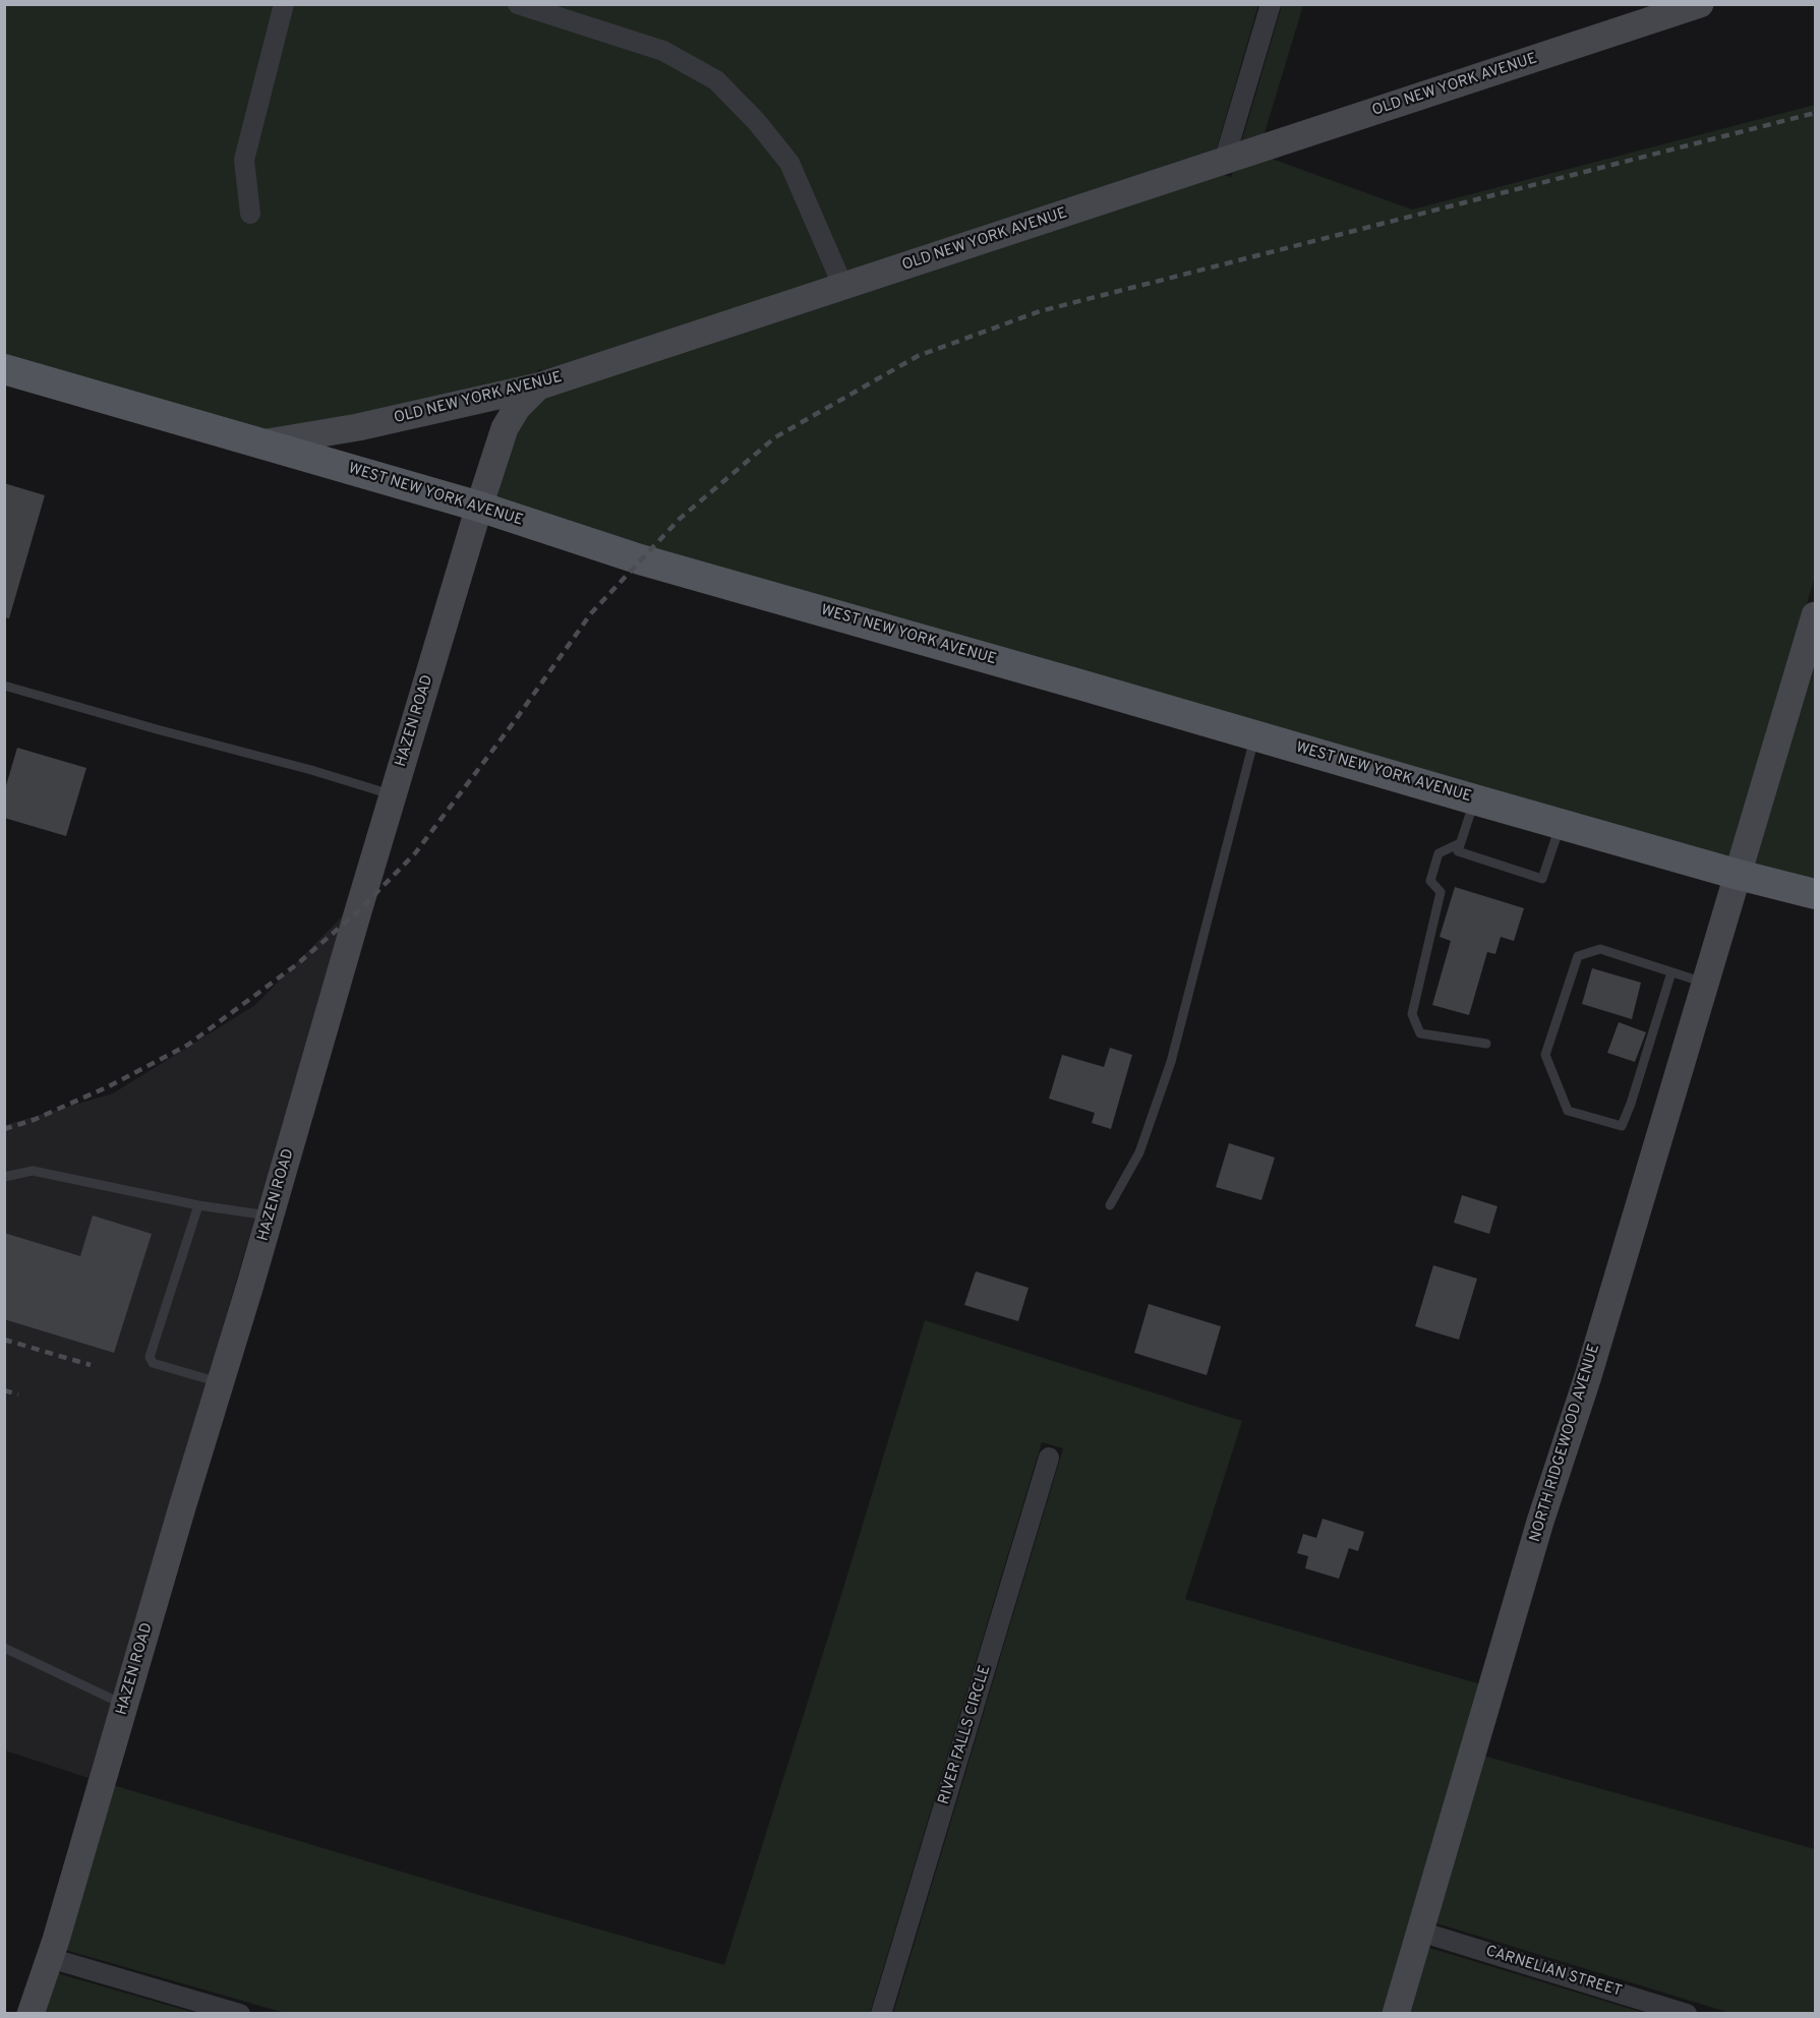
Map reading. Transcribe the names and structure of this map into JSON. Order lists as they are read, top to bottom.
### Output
{
  "streets": {
    "main road": ["WEST NEW YORK AVENUE"],
    "street": [
      "OLD NEW YORK AVENUE",
      "HAZEN ROAD",
      "NORTH RIDGEWOOD AVENUE",
      "RIVER FALLS CIRCLE",
      "CARNELIAN STREET"
    ]
  },
  "crossings": [
    ["OLD NEW YORK AVENUE", "WEST NEW YORK AVENUE"],
    ["OLD NEW YORK AVENUE", "HAZEN ROAD"],
    ["WEST NEW YORK AVENUE", "HAZEN ROAD"],
    ["WEST NEW YORK AVENUE", "NORTH RIDGEWOOD AVENUE"],
    ["NORTH RIDGEWOOD AVENUE", "CARNELIAN STREET"]
  ]
}
